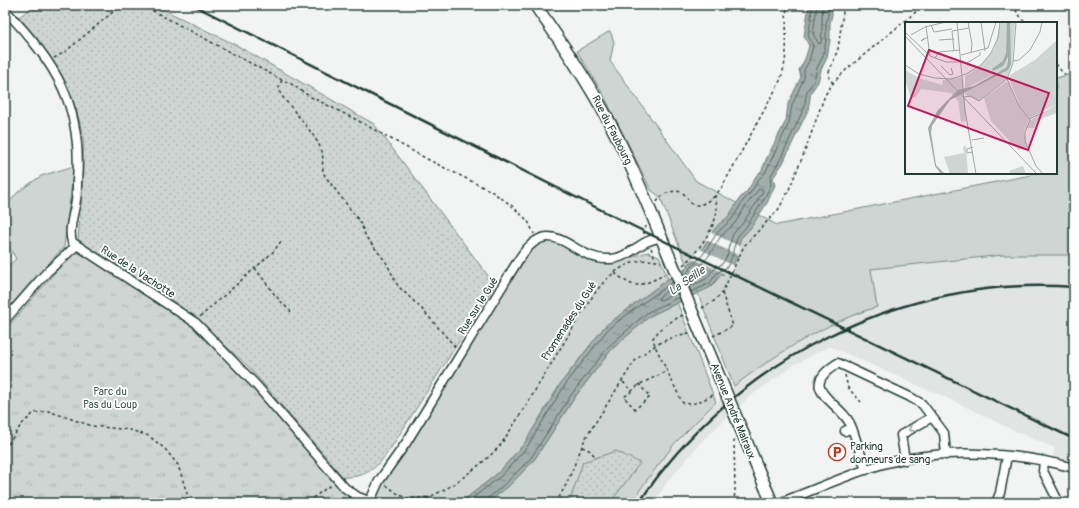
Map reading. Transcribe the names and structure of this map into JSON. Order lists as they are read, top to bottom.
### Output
{
  "streets": {
    "main road": ["Rue du Faubourg", "Avenue André Malraux"],
    "street": ["Rue de la Vachotte", "Rue sur le Gué"],
    "path": ["Promenades du Gué"]
  },
  "crossings": [
    ["Rue du Faubourg", "Promenades du Gué"],
    ["Rue du Faubourg", "Avenue André Malraux"],
    ["Rue de la Vachotte", "Rue sur le Gué"]
  ],
  "water": ["La Seille"],
  "parks": ["Parc du Pas du Loup"],
  "places": {
    "parking": ["Parking donneurs de sang"]
  }
}
